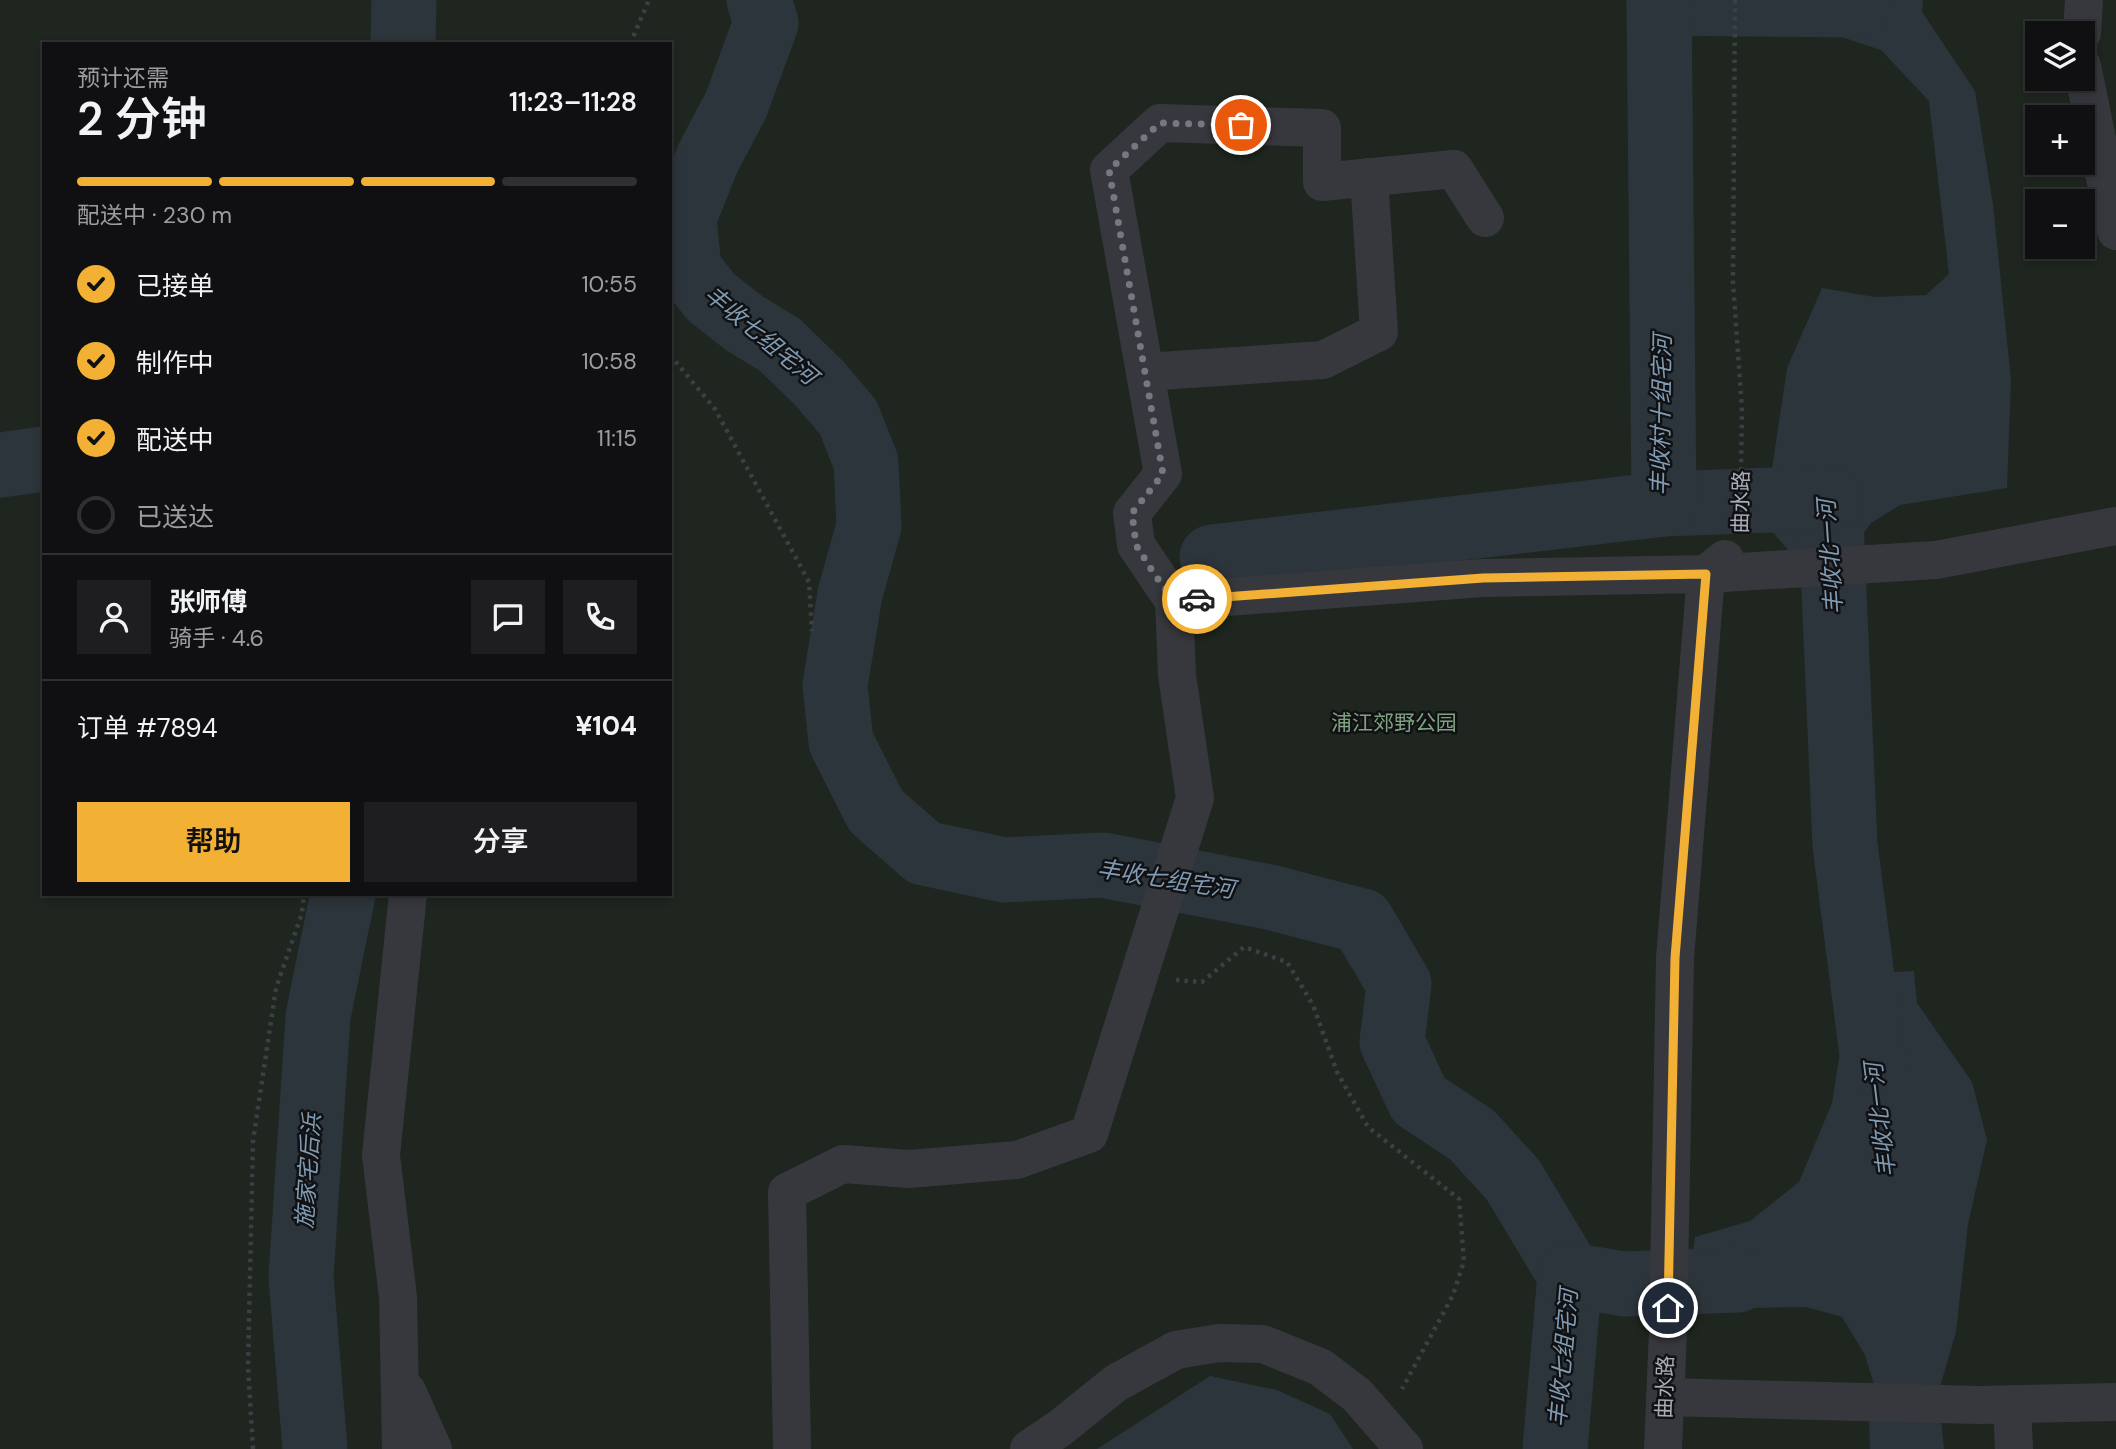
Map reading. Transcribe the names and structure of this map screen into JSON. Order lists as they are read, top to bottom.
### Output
{
  "streets": {
    "street": ["曲水路"]
  },
  "water": [
    "丰收七组宅河",
    "丰收村十组宅河",
    "丰收北一河",
    "施家宅后浜"
  ],
  "parks": ["浦江郊野公园"],
  "page": {
    "map_buttons": ["+", "−"],
    "heading": ["2 分钟", "预计还需", "11:23–11:28"],
    "panel": [
      "张师傅",
      "骑手 · 4.6",
      "订单 #7894",
      "¥104"
    ],
    "bar": "配送中 · 230 m",
    "list": [
      ["已接单", "10:55"],
      ["制作中", "10:58"],
      ["配送中", "11:15"],
      "已送达"
    ],
    "buttons": ["帮助", "分享"]
  }
}
